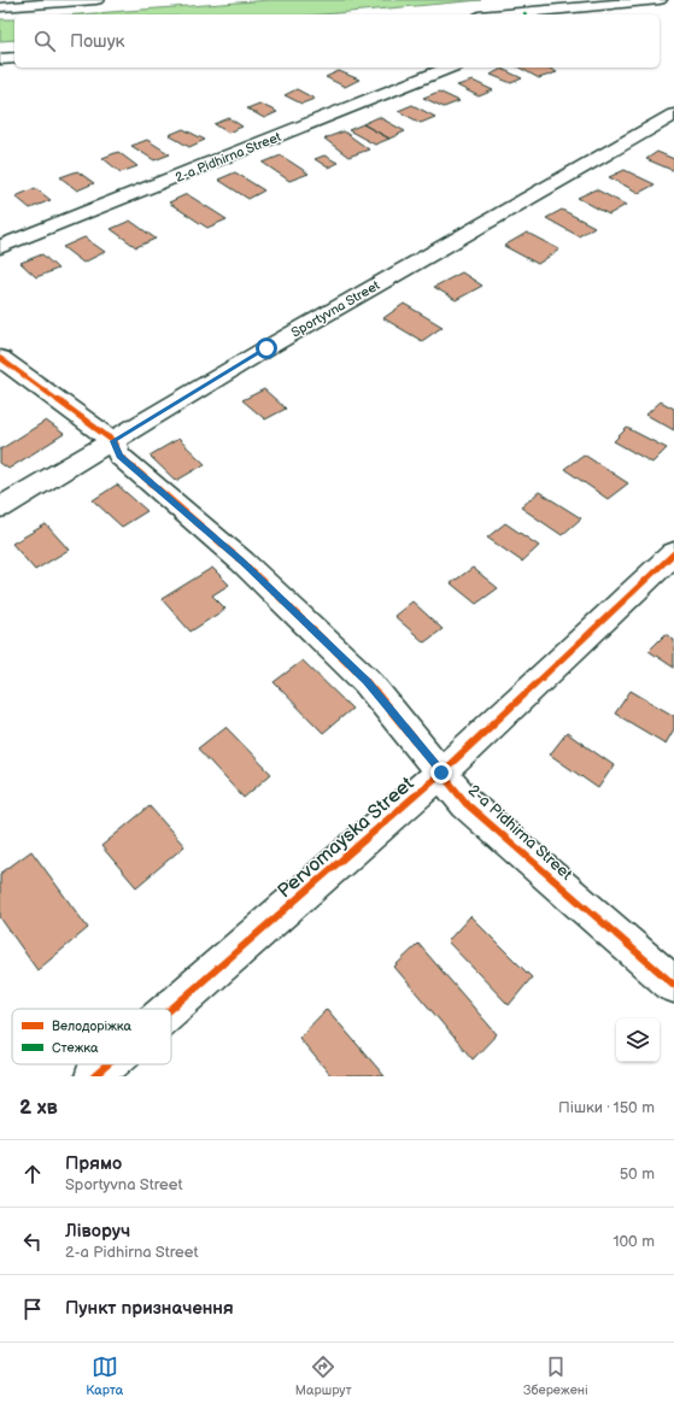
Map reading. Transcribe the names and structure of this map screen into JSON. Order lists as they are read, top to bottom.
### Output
{
  "streets": {
    "street": ["2-a Pidhirna Street", "Sportyvna Street", "Pervomayska Street"]
  },
  "crossings": [
    ["2-a Pidhirna Street", "Sportyvna Street"],
    ["2-a Pidhirna Street", "Pervomayska Street"]
  ],
  "legend": ["Велодоріжка", "Стежка"],
  "page": {
    "search": "Пошук",
    "heading": ["2 хв", "Пішки · 150 m"],
    "list": [
      ["Прямо", "Sportyvna Street", "50 m"],
      ["Ліворуч", "2-a Pidhirna Street", "100 m"],
      "Пункт призначення"
    ],
    "nav": ["Карта", "Маршрут", "Збережені"]
  }
}
